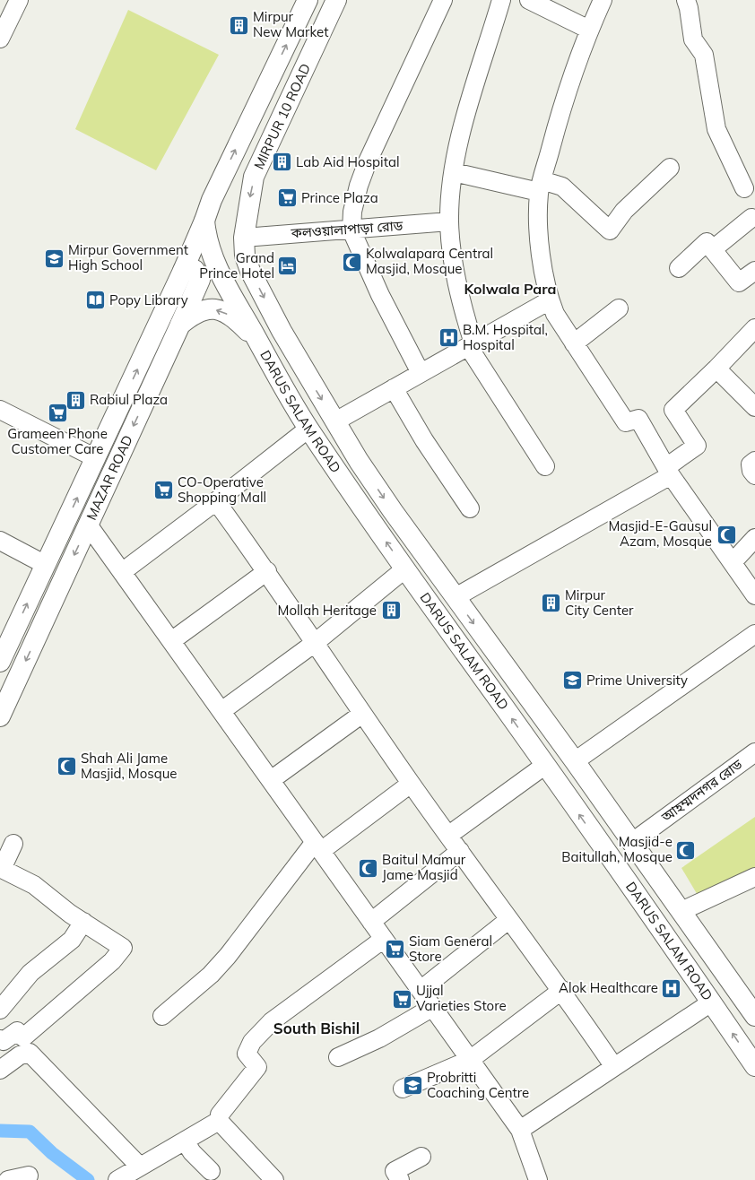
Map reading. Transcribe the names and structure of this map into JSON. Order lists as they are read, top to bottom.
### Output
{
  "streets": {
    "main road": ["MIRPUR 10 ROAD", "DARUS SALAM ROAD", "MAZAR ROAD"],
    "street": ["কলওয়ালাপাড়া রোড", "আহম্মদনগর রোড"]
  },
  "crossings": [
    ["MIRPUR 10 ROAD", "কলওয়ালাপাড়া রোড"],
    ["MIRPUR 10 ROAD", "DARUS SALAM ROAD"],
    ["MIRPUR 10 ROAD", "MAZAR ROAD"],
    ["কলওয়ালাপাড়া রোড", "DARUS SALAM ROAD"],
    ["DARUS SALAM ROAD", "MAZAR ROAD"],
    ["DARUS SALAM ROAD", "আহম্মদনগর রোড"]
  ],
  "districts": ["Kolwala Para", "South Bishil"],
  "places": {
    "building": [
      "Mirpur New Market",
      "Lab Aid Hospital",
      "Rabiul Plaza",
      "Mirpur City Center",
      "Mollah Heritage"
    ],
    "supermarket": [
      "Prince Plaza",
      "Grameen Phone Customer Care",
      "CO-Operative Shopping Mall",
      "Siam General Store",
      "Ujjal Varieties Store"
    ],
    "school or university": ["Mirpur Government High School", "Prime University", "Probritti Coaching Centre"],
    "mosque": [
      "Kolwalapara Central Masjid, Mosque",
      "Masjid-E-Gausul Azam, Mosque",
      "Shah Ali Jame Masjid, Mosque",
      "Masjid-e Baitullah, Mosque",
      "Baitul Mamur Jame Masjid"
    ],
    "hotel": ["Grand Prince Hotel"],
    "library": ["Popy Library"],
    "hospital": ["B.M. Hospital, Hospital", "Alok Healthcare"]
  }
}
